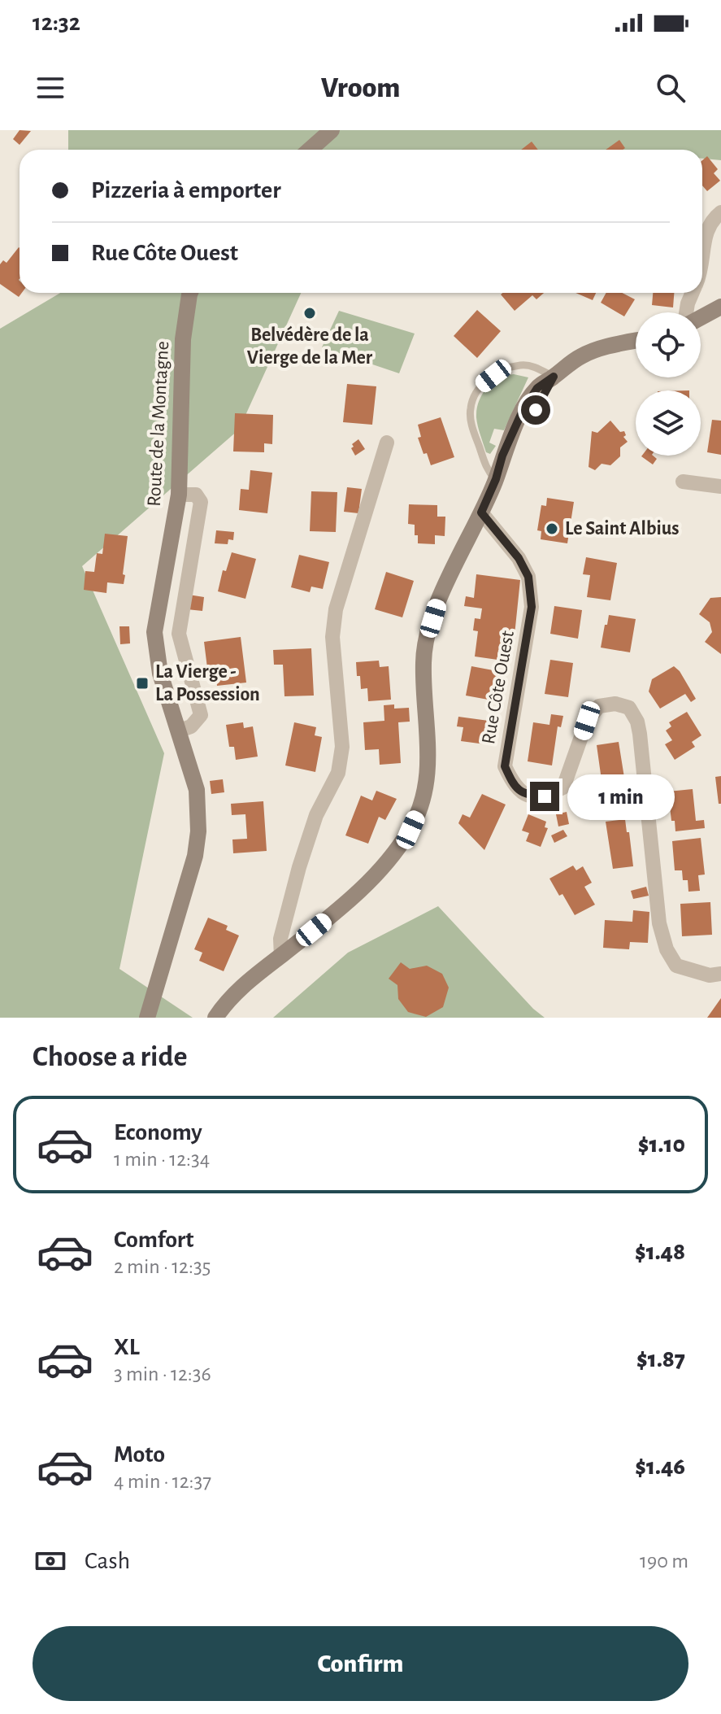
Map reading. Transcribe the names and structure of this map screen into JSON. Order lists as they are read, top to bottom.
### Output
{
  "streets": {
    "main road": ["Route de la Montagne"],
    "street": ["Rue Côte Ouest"]
  },
  "places": {
    "other": ["Belvédère de la Vierge de la Mer", "Le Saint Albius"],
    "transit": ["La Vierge - La Possession"]
  },
  "page": {
    "status": "12:32",
    "header": "Vroom",
    "banner": ["Pizzeria à emporter", "Rue Côte Ouest"],
    "bubble": "1 min",
    "heading": "Choose a ride",
    "list": [
      {
        "name": "Economy",
        "note": "1 min · 12:34",
        "value": "$1.10"
      },
      {
        "name": "Comfort",
        "note": "2 min · 12:35",
        "value": "$1.48"
      },
      {
        "name": "XL",
        "note": "3 min · 12:36",
        "value": "$1.87"
      },
      {
        "name": "Moto",
        "note": "4 min · 12:37",
        "value": "$1.46"
      }
    ],
    "pay": ["Cash", "190 m"],
    "buttons": "Confirm"
  }
}
